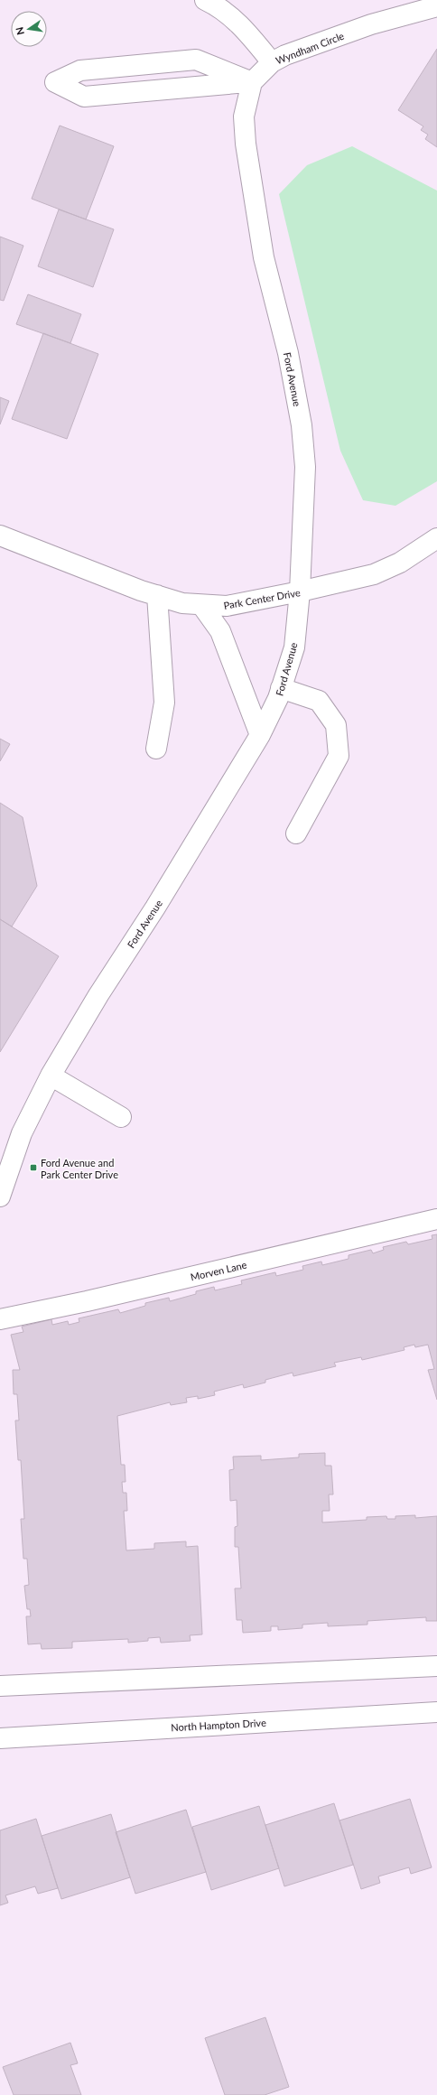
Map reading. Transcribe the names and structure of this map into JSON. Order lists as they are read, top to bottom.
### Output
{
  "streets": {
    "street": [
      "Wyndham Circle",
      "Ford Avenue",
      "Park Center Drive",
      "Morven Lane",
      "North Hampton Drive"
    ]
  },
  "crossings": [
    ["Ford Avenue", "Park Center Drive"]
  ],
  "places": {
    "transit": ["Ford Avenue and Park Center Drive"]
  },
  "north": "left"
}
